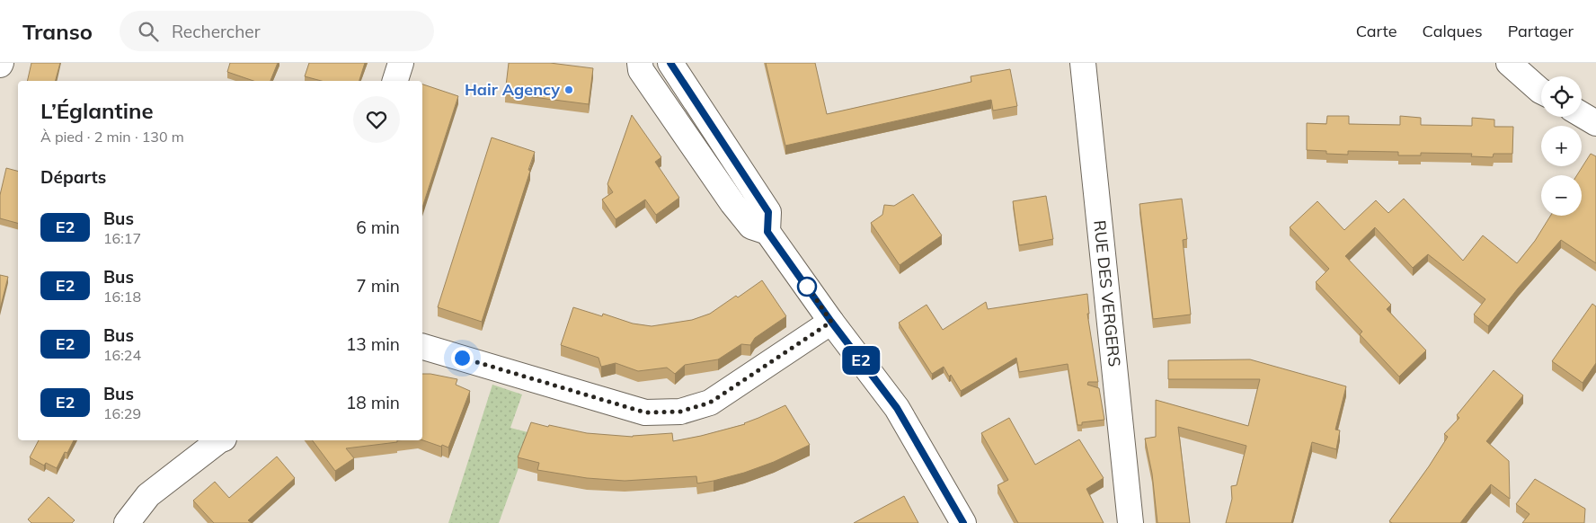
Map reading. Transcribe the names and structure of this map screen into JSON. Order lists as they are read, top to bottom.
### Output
{
  "streets": {
    "street": ["RUE DES VERGERS"]
  },
  "places": ["Hair Agency"],
  "lines": ["bus line E2"],
  "page": {
    "header": "Transo",
    "search": "Rechercher",
    "nav": ["Carte", "Calques", "Partager"],
    "on_map": "E2",
    "map_buttons": ["+", "−"],
    "heading": [
      ["L’Églantine", "À pied · 2 min · 130 m"],
      "Départs"
    ],
    "list": [
      {
        "mark": "E2",
        "name": "Bus",
        "note": "16:17",
        "value": "6 min"
      },
      {
        "mark": "E2",
        "name": "Bus",
        "note": "16:18",
        "value": "7 min"
      },
      {
        "mark": "E2",
        "name": "Bus",
        "note": "16:24",
        "value": "13 min"
      },
      {
        "mark": "E2",
        "name": "Bus",
        "note": "16:29",
        "value": "18 min"
      }
    ]
  }
}
